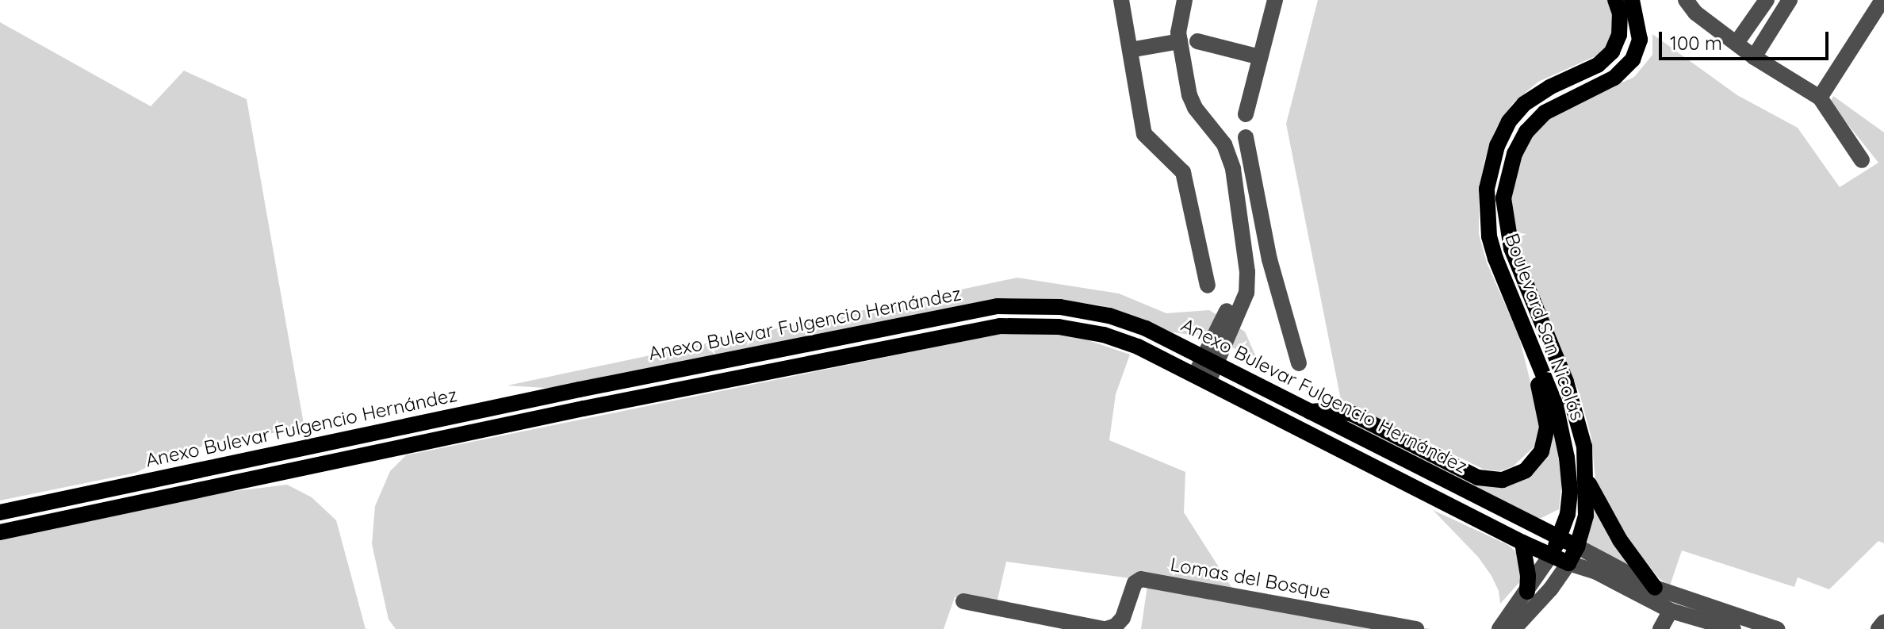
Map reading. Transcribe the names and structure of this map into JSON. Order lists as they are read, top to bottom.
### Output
{
  "streets": {
    "main road": ["Anexo Bulevar Fulgencio Hernández", "Boulevard San Nicolás"],
    "street": ["Lomas del Bosque"]
  },
  "crossings": [
    ["Anexo Bulevar Fulgencio Hernández", "Boulevard San Nicolás"]
  ],
  "scale_bar": "100 m"
}
